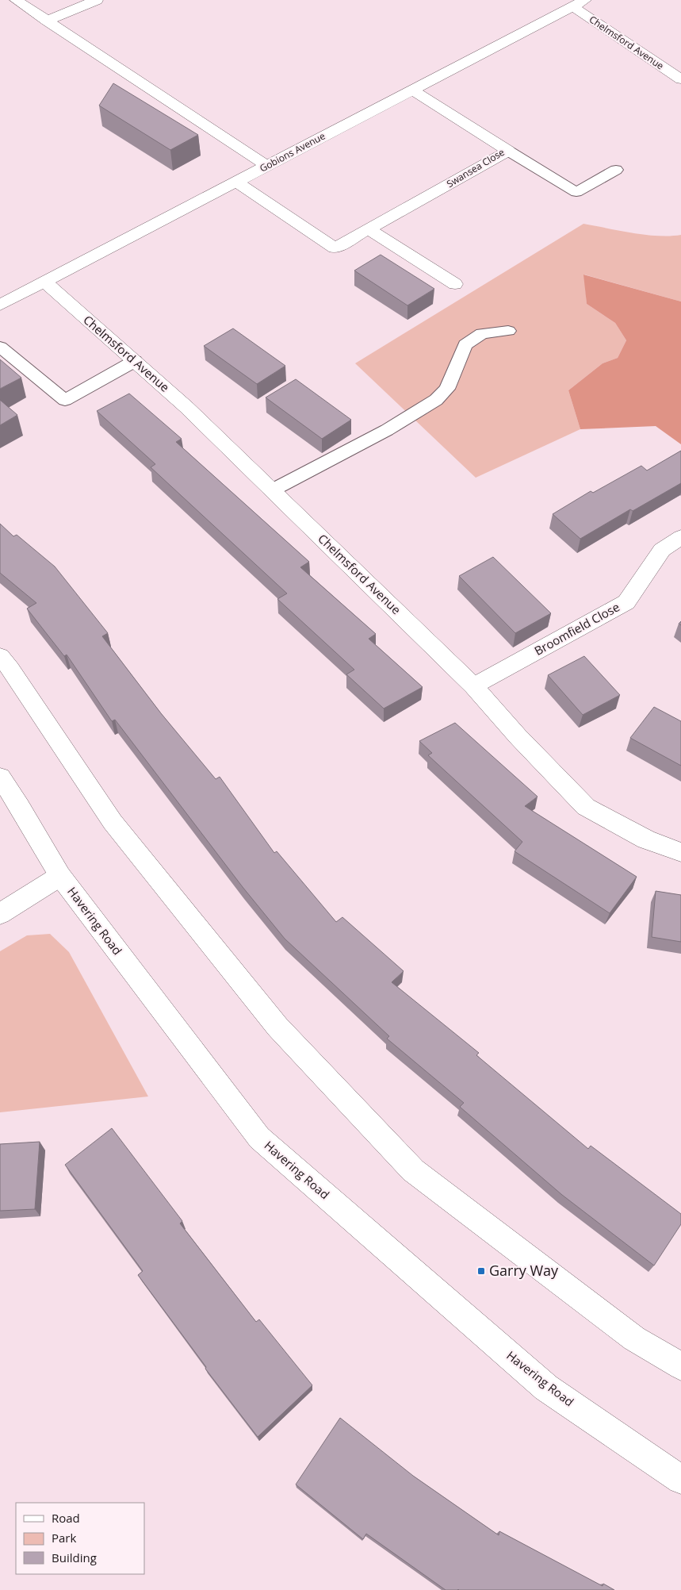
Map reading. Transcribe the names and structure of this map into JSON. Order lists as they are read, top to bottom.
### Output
{
  "streets": {
    "street": [
      "Chelmsford Avenue",
      "Gobions Avenue",
      "Swansea Close",
      "Broomfield Close",
      "Havering Road"
    ]
  },
  "crossings": [
    ["Chelmsford Avenue", "Gobions Avenue"],
    ["Chelmsford Avenue", "Broomfield Close"],
    ["Gobions Avenue", "Swansea Close"]
  ],
  "places": {
    "transit": ["Garry Way"]
  },
  "legend": ["Road", "Park", "Building"]
}
